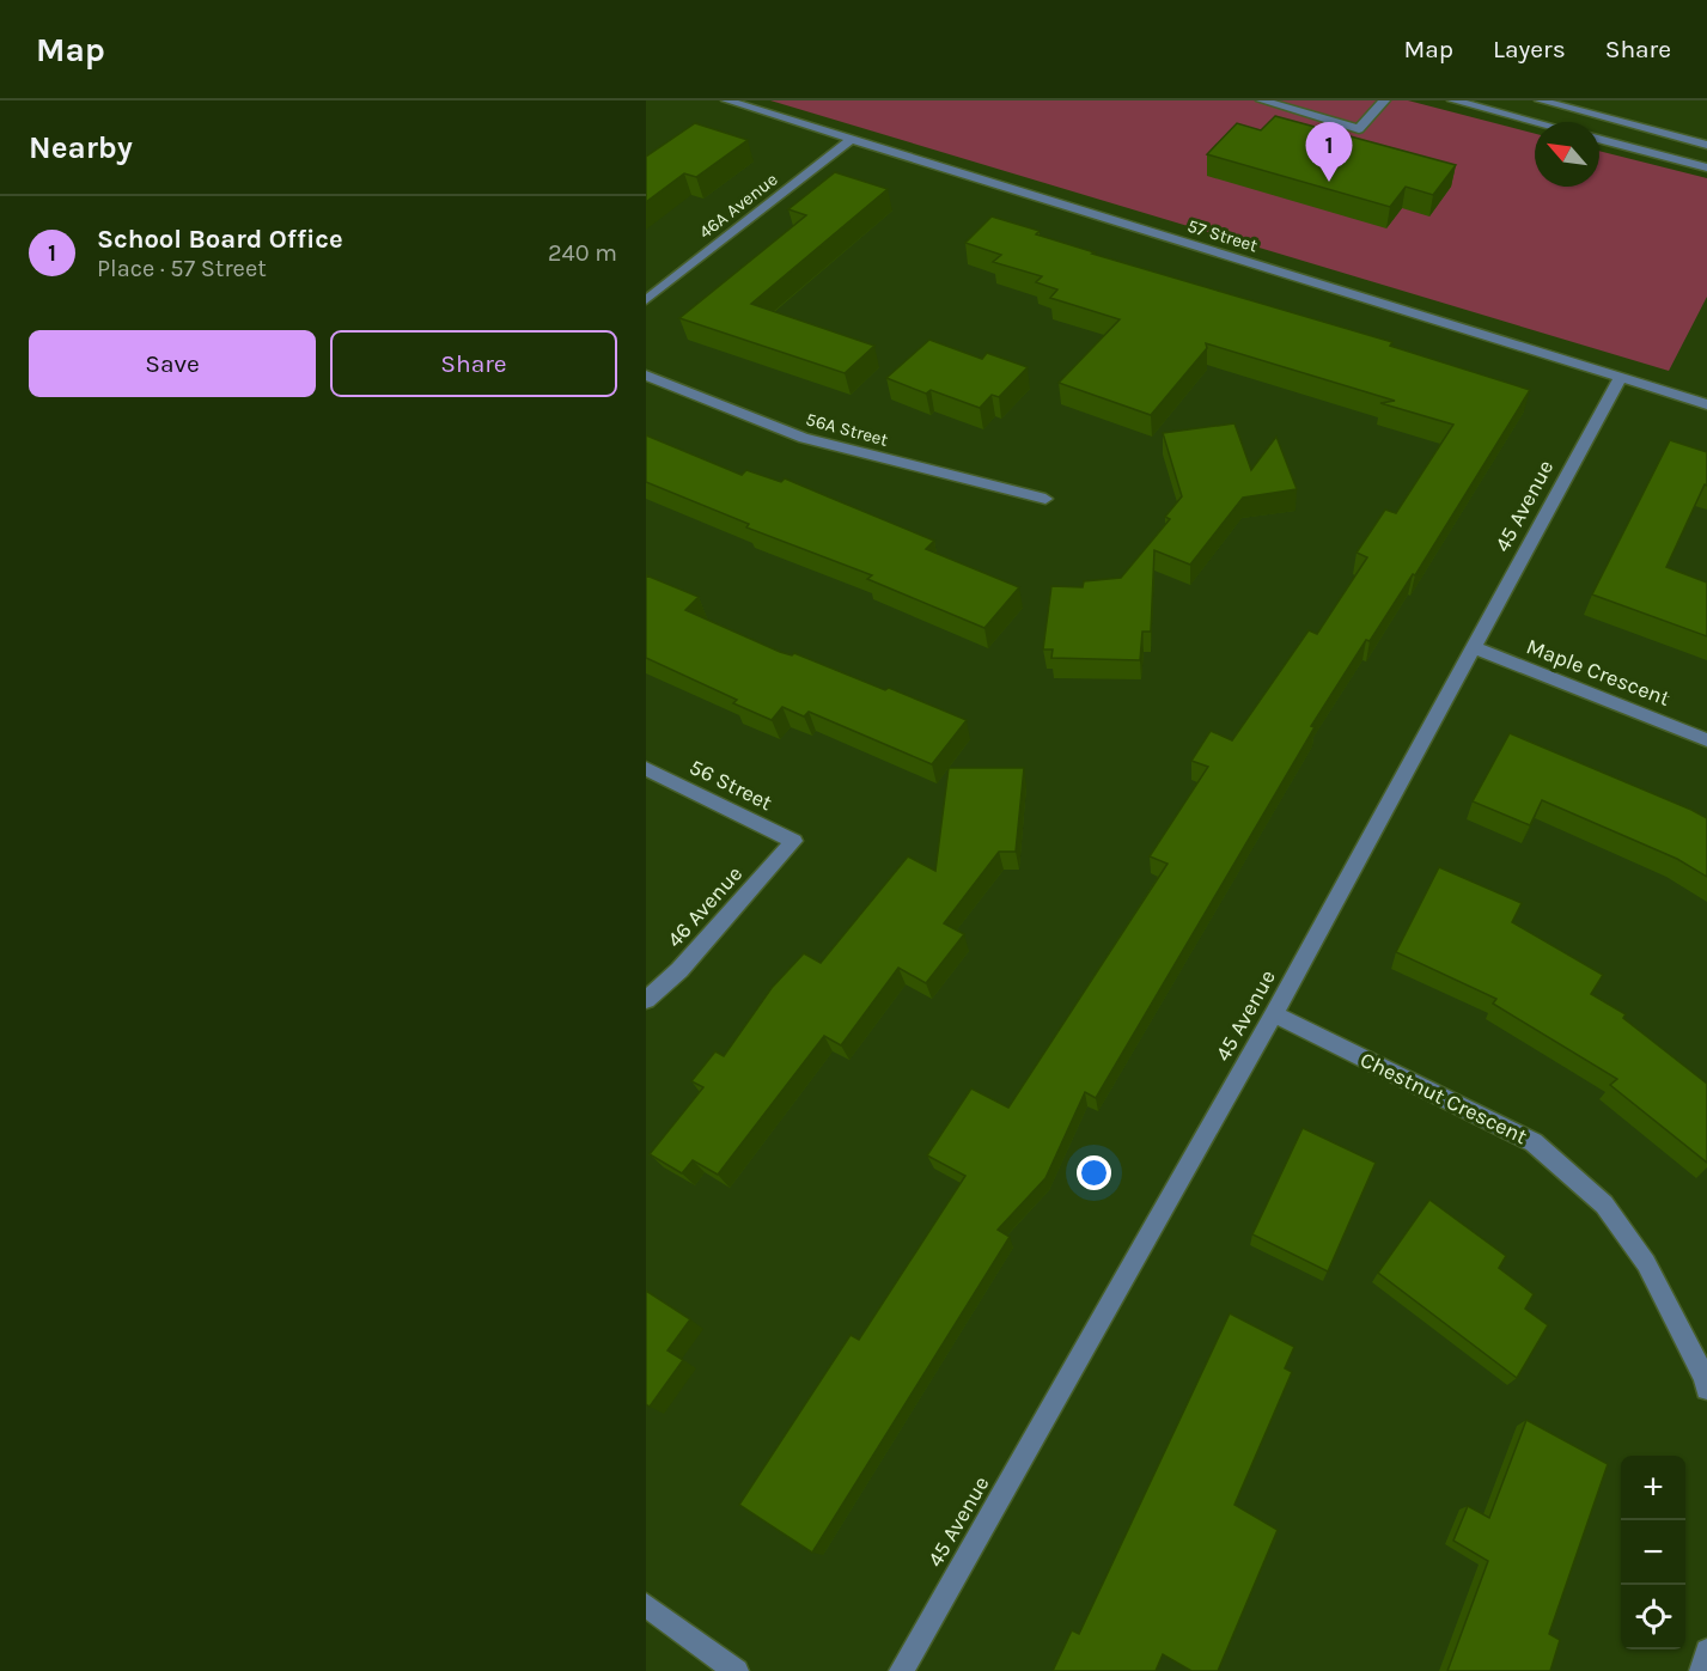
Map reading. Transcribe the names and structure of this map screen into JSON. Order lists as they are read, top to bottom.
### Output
{
  "streets": {
    "street": [
      "46A Avenue",
      "57 Street",
      "56A Street",
      "45 Avenue",
      "Maple Crescent",
      "56 Street",
      "46 Avenue",
      "Chestnut Crescent"
    ]
  },
  "crossings": [
    ["46A Avenue", "57 Street"],
    ["57 Street", "45 Avenue"],
    ["45 Avenue", "Maple Crescent"],
    ["45 Avenue", "Chestnut Crescent"],
    ["56 Street", "46 Avenue"]
  ],
  "north": "top left",
  "page": {
    "header": "Map",
    "nav": ["Map", "Layers", "Share"],
    "heading": "Nearby",
    "pins": "1",
    "list": [
      {
        "mark": "1",
        "name": "School Board Office",
        "note": "Place · 57 Street",
        "value": "240 m"
      }
    ],
    "buttons": ["Save", "Share"],
    "map_buttons": ["+", "−"]
  }
}
